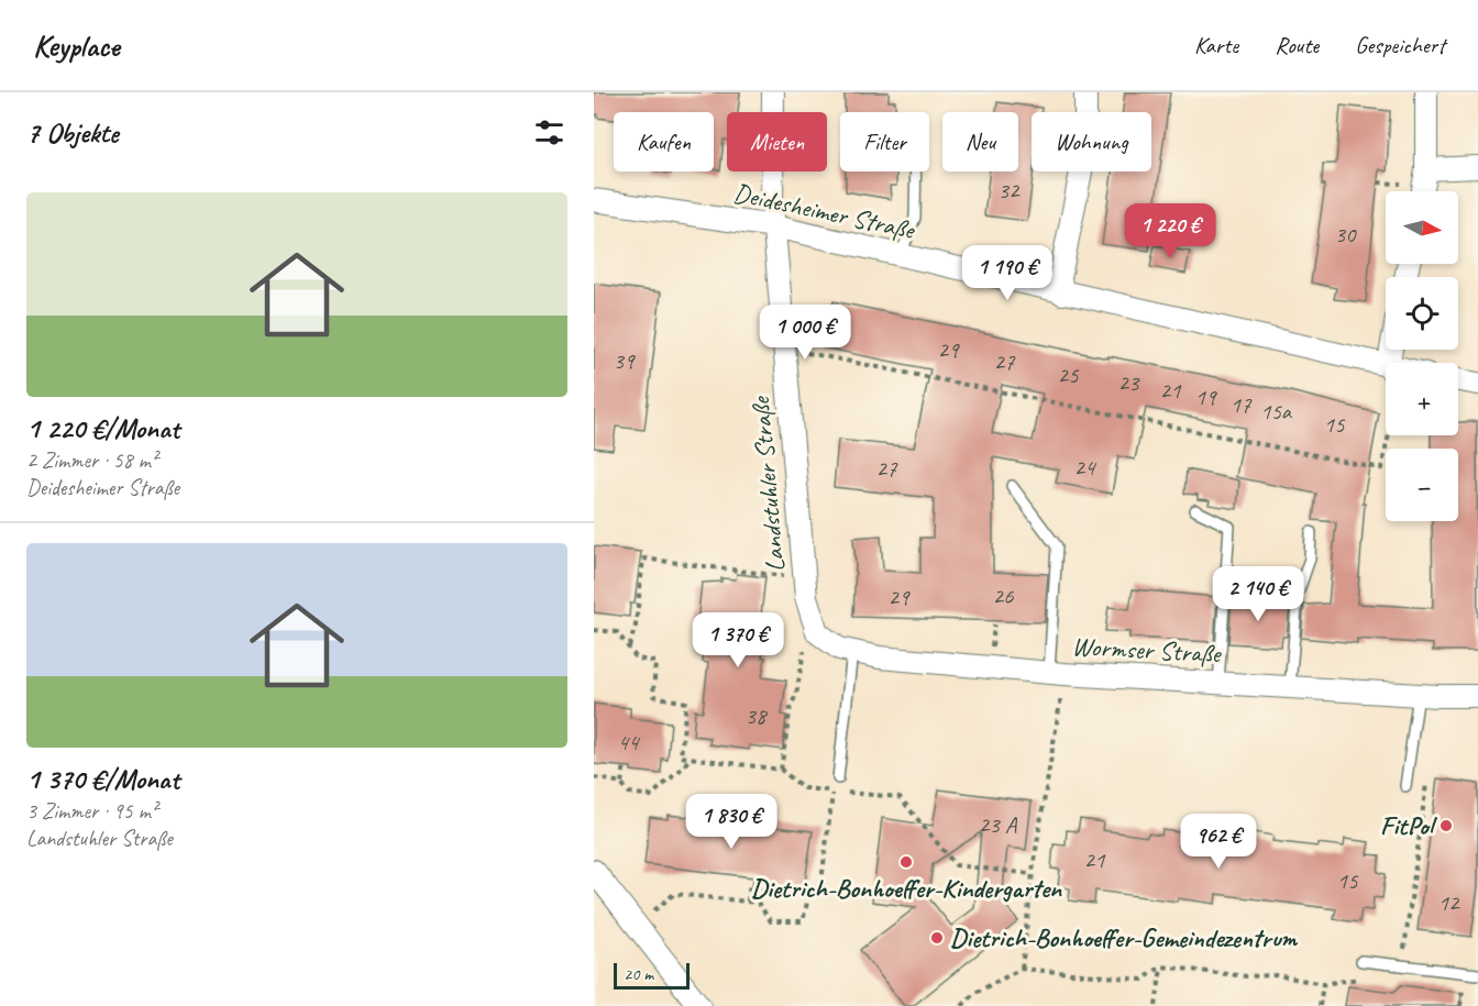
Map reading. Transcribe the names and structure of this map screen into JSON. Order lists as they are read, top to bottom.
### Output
{
  "streets": {
    "street": ["Deidesheimer Straße", "Landstuhler Straße", "Wormser Straße"]
  },
  "crossings": [
    ["Deidesheimer Straße", "Landstuhler Straße"],
    ["Landstuhler Straße", "Wormser Straße"]
  ],
  "places": ["FitPol", "Dietrich-Bonhoeffer-Kindergarten", "Dietrich-Bonhoeffer-Gemeindezentrum"],
  "house_numbers": [
    "32",
    "30",
    "29",
    "39",
    "27",
    "25",
    "23",
    "21",
    "19",
    "17",
    "15a",
    "15",
    "24",
    "27",
    "26",
    "29",
    "38",
    "44",
    "23 A",
    "21",
    "15",
    "12"
  ],
  "scale_bar": "20 m",
  "north": "right",
  "page": {
    "header": "Keyplace",
    "nav": ["Karte", "Route", "Gespeichert"],
    "heading": "7 Objekte",
    "chip": [
      "Kaufen",
      "Mieten",
      "Filter",
      "Neu",
      "Wohnung"
    ],
    "list": [
      {
        "name": "1 220 €/Monat",
        "note": "2 Zimmer · 58 m² · Deidesheimer Straße"
      },
      {
        "name": "1 370 €/Monat",
        "note": "3 Zimmer · 95 m² · Landstuhler Straße"
      }
    ],
    "map_buttons": ["+", "−"],
    "price": [
      "1 220 €",
      "1 190 €",
      "1 000 €",
      "2 140 €",
      "1 370 €",
      "1 830 €",
      "962 €"
    ],
    "scale": "20 m"
  }
}
